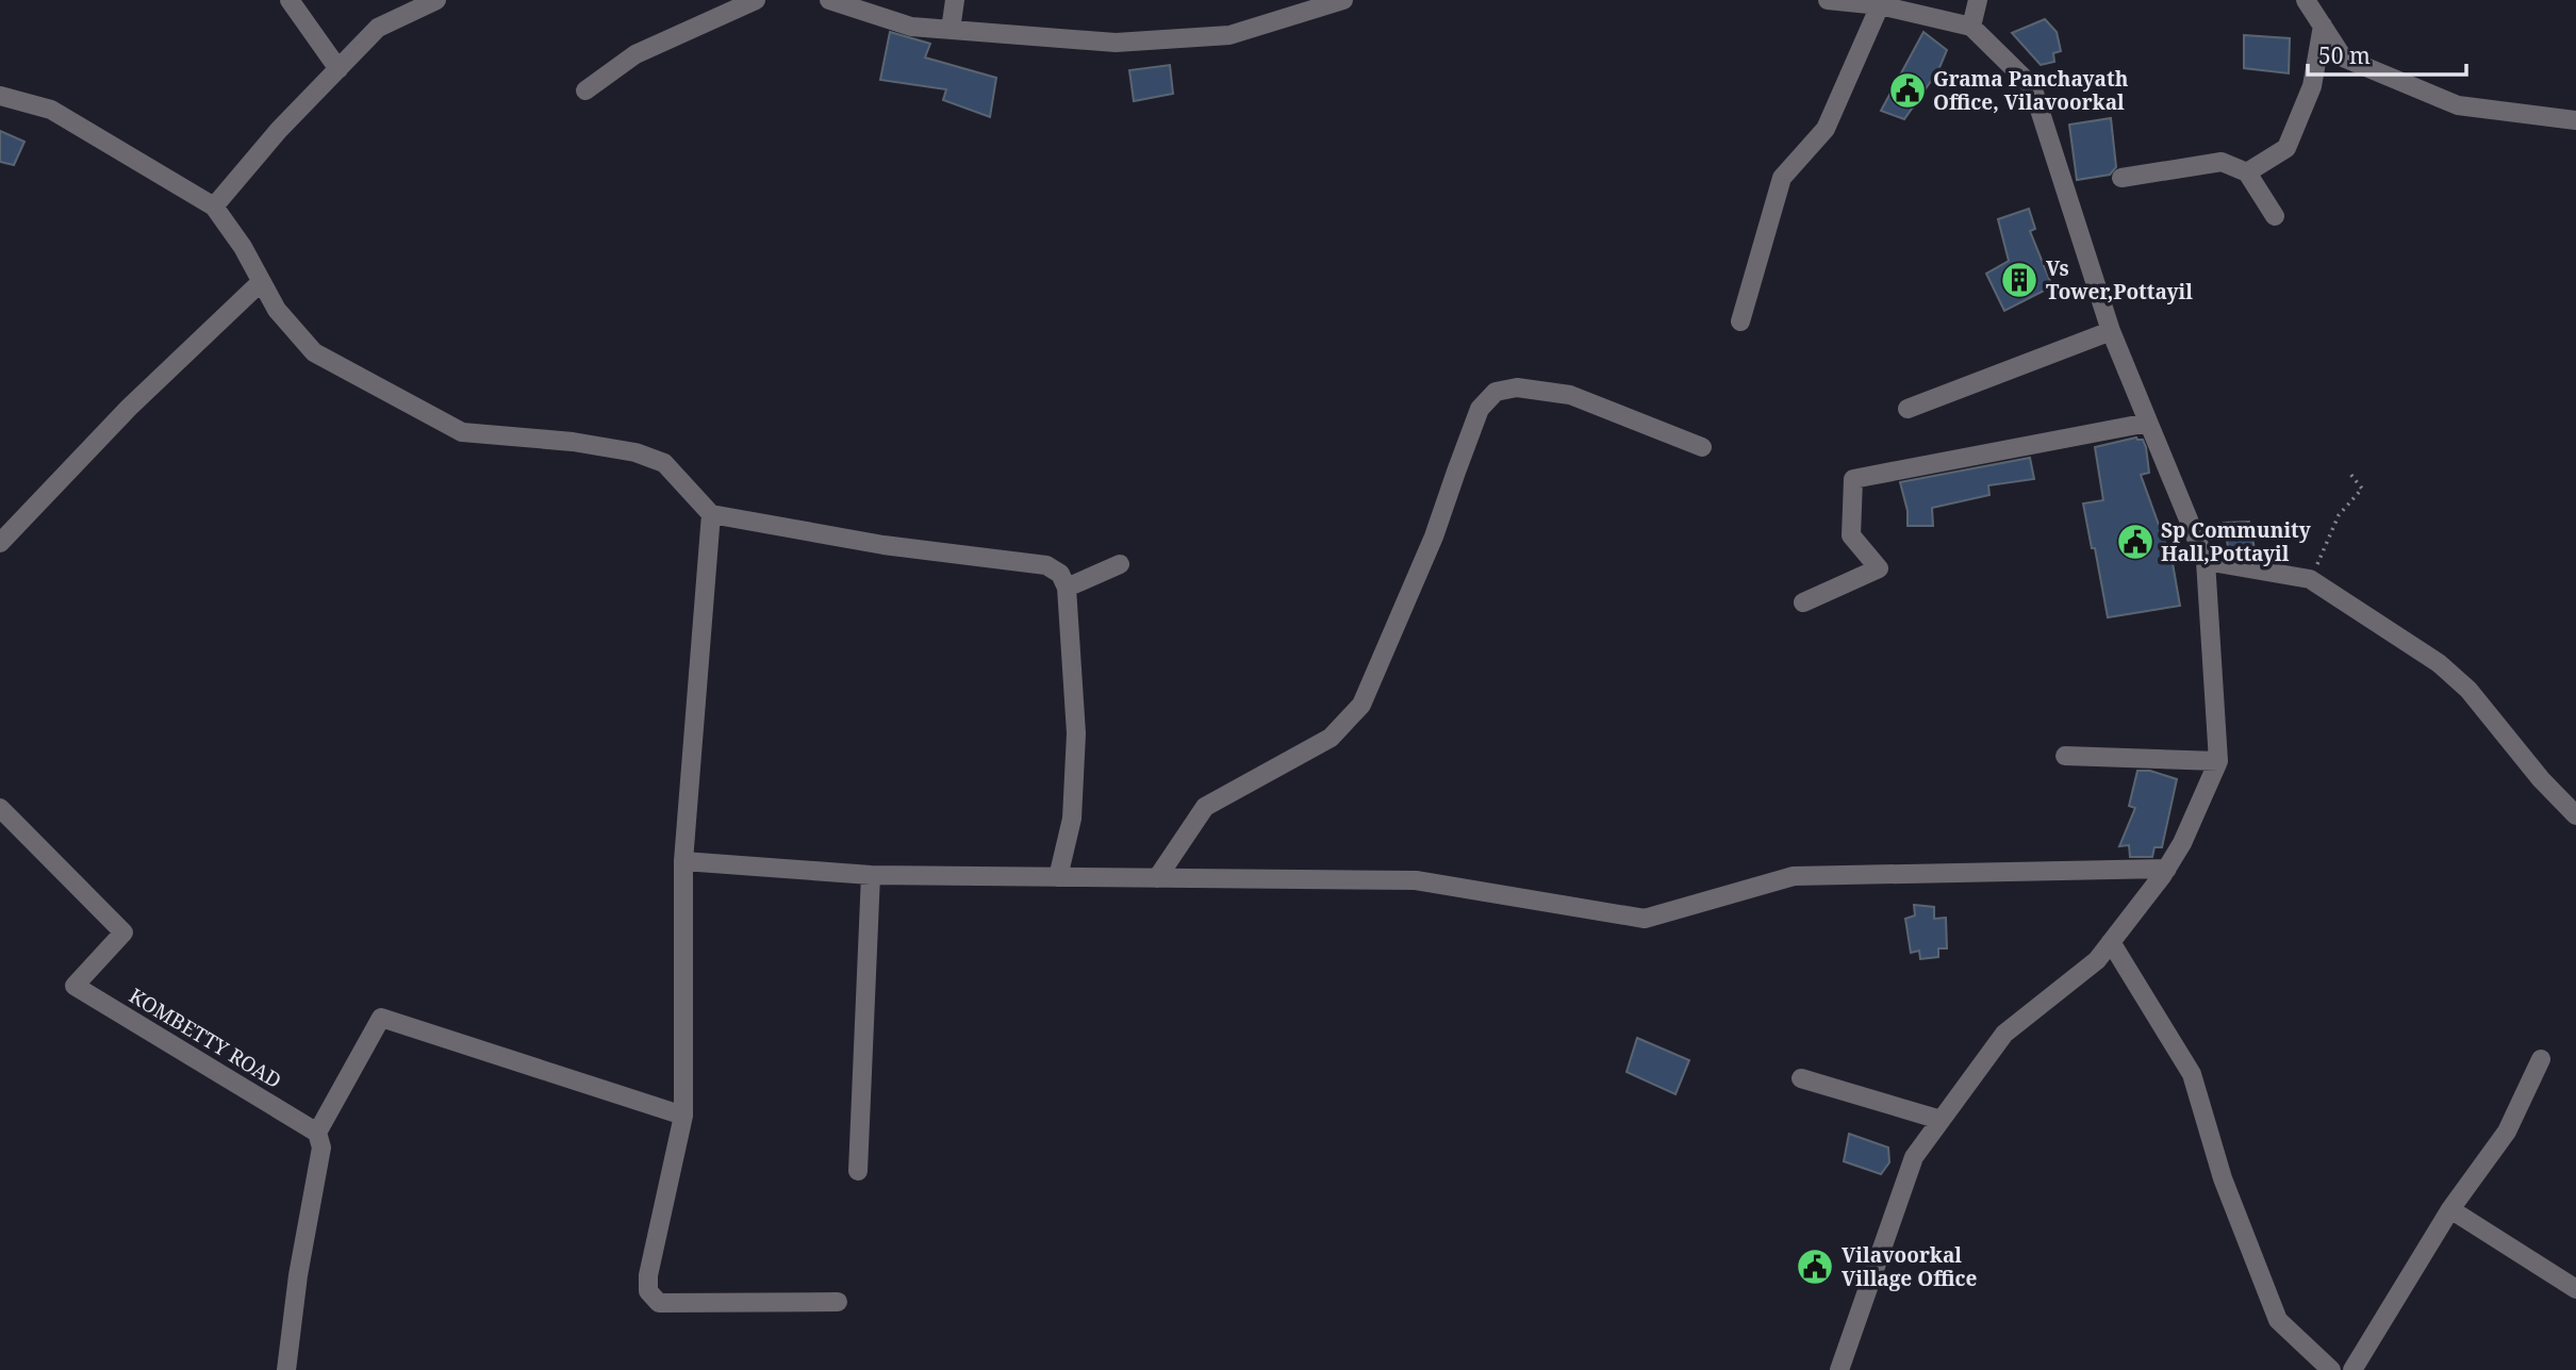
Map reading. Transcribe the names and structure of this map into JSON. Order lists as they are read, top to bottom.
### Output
{
  "streets": {
    "street": ["KOMBETTY ROAD"]
  },
  "places": {
    "public building": ["Grama Panchayath Office, Vilavoorkal", "Sp Community Hall,Pottayil", "Vilavoorkal Village Office"],
    "building": ["Vs Tower,Pottayil"]
  },
  "scale_bar": "50 m"
}
